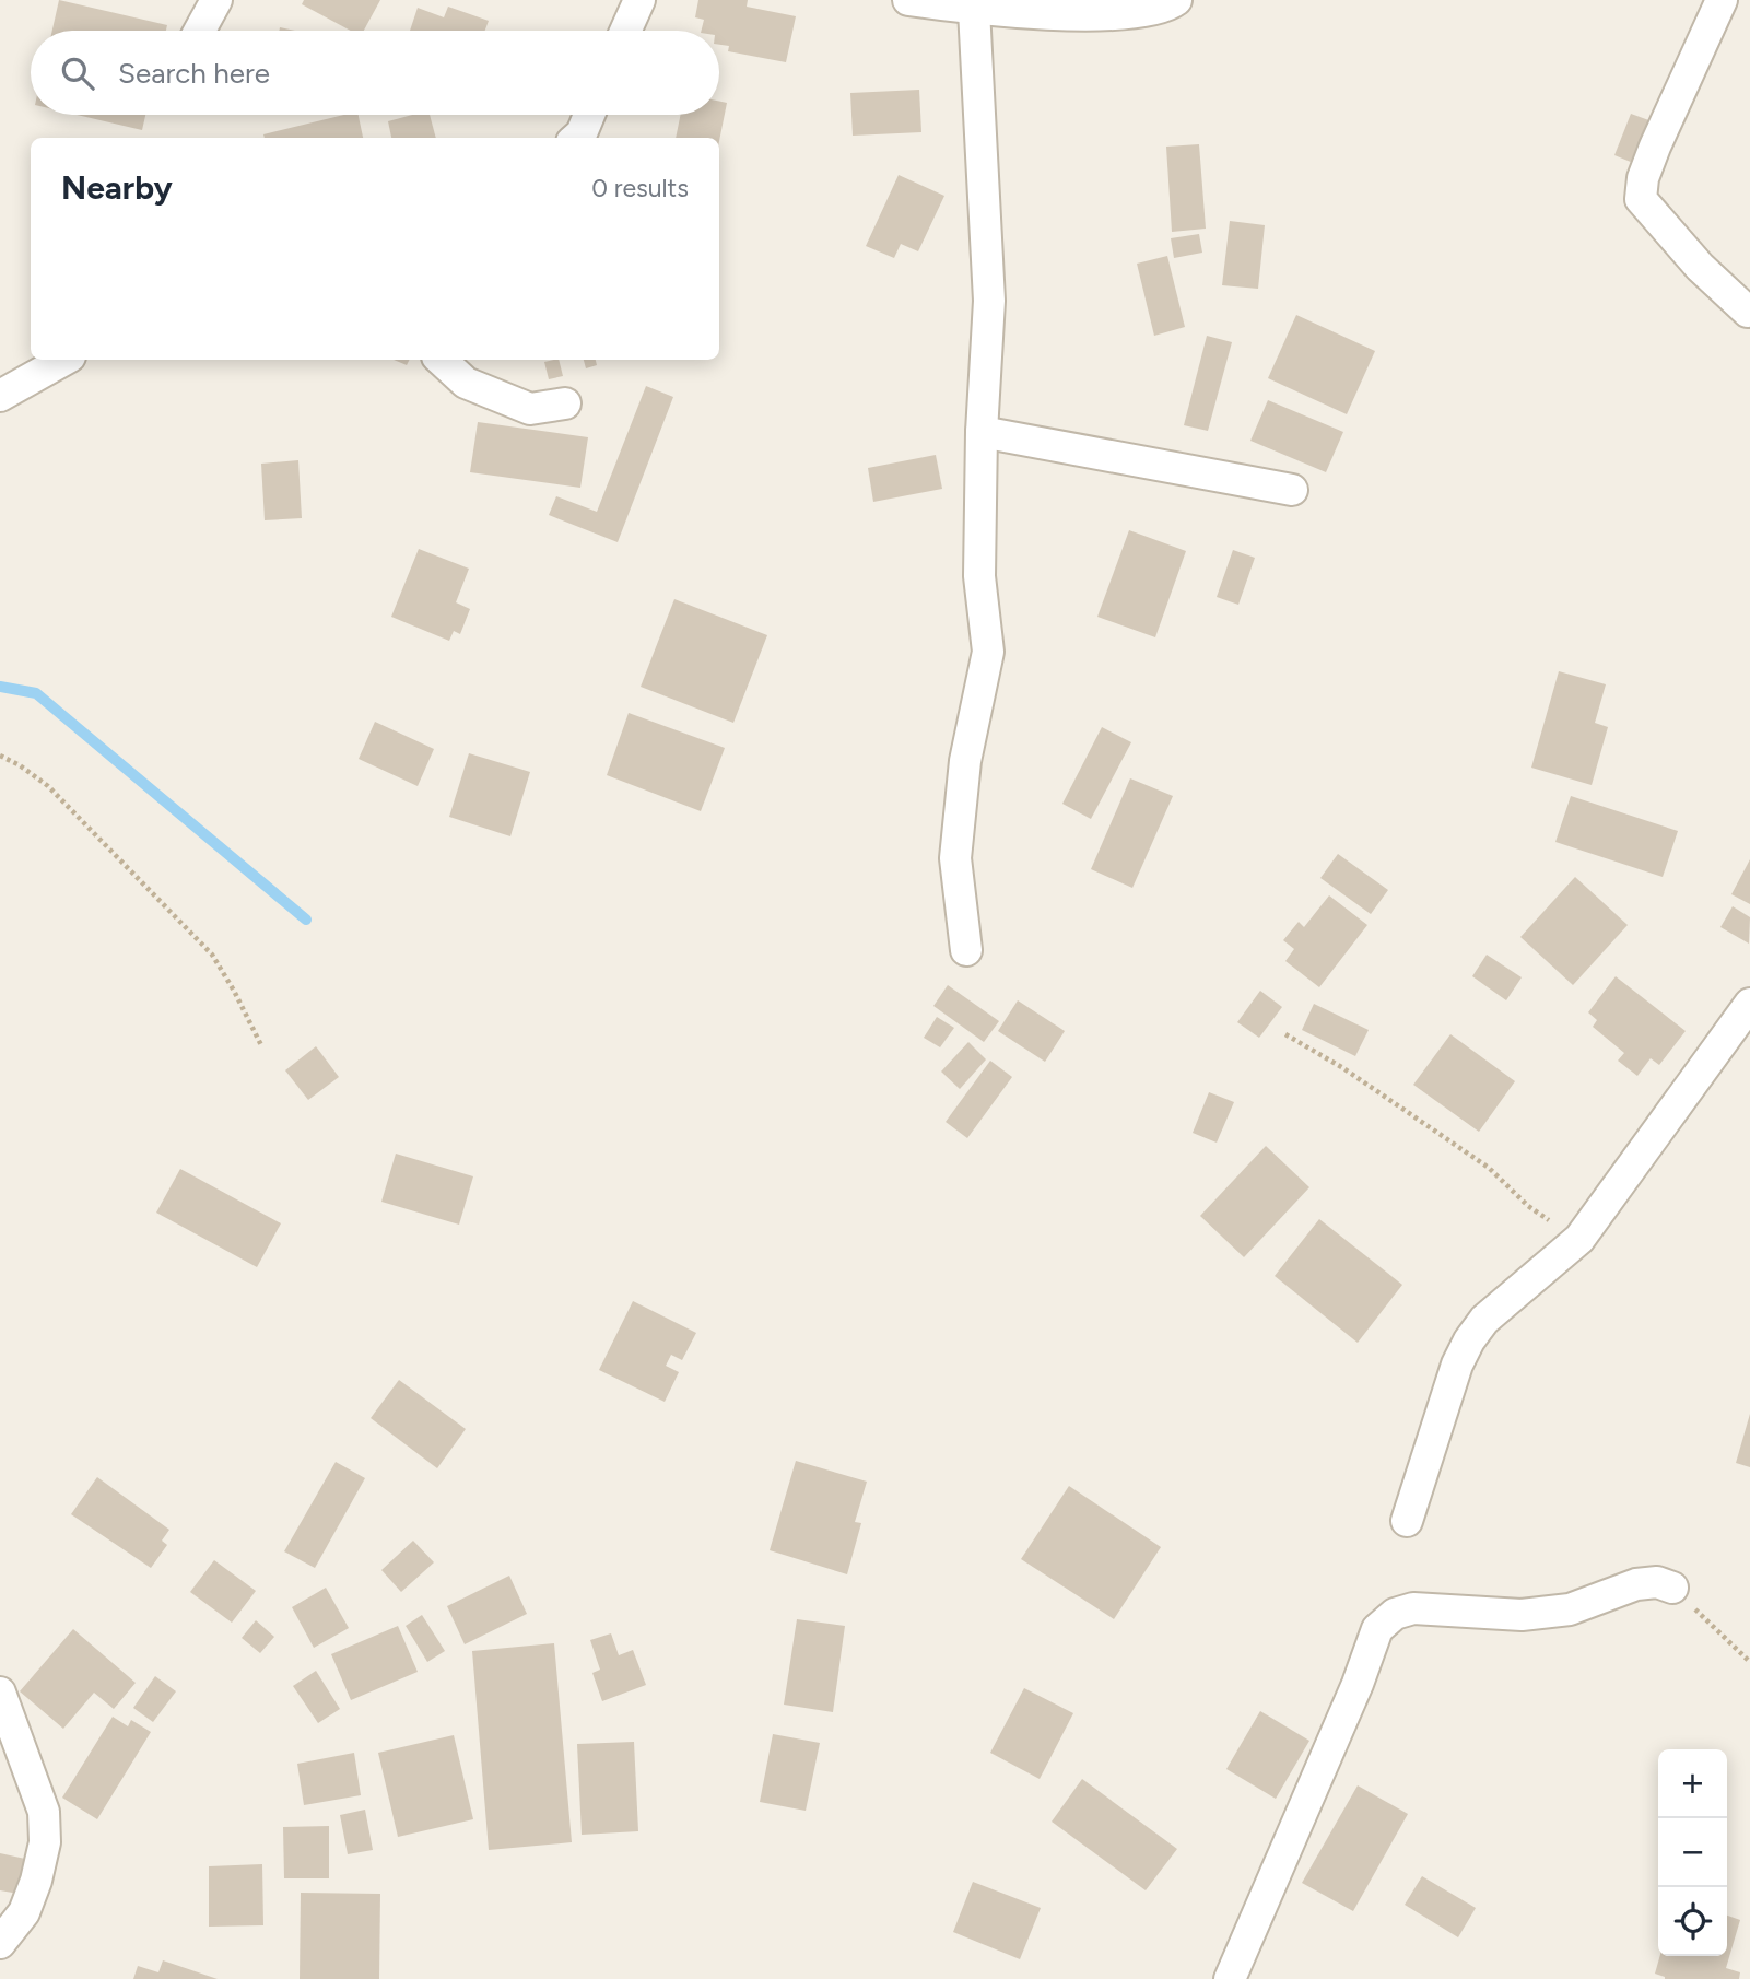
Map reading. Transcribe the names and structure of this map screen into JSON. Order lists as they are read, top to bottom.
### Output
{
  "page": {
    "search": "Search here",
    "heading": ["Nearby", "0 results"],
    "map_buttons": ["+", "−"]
  }
}
